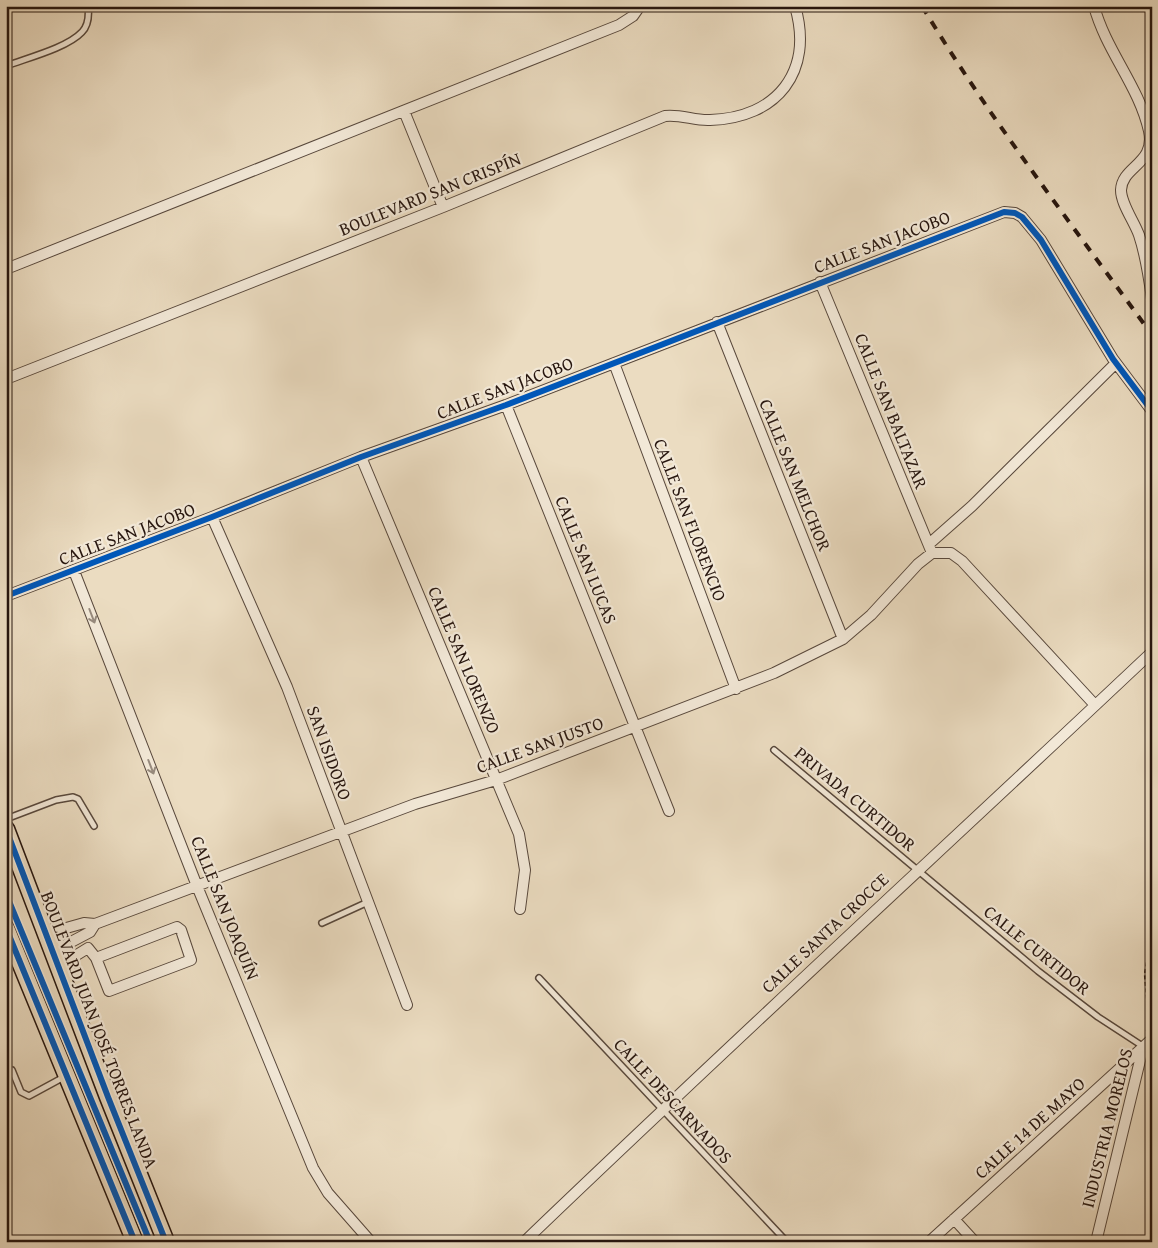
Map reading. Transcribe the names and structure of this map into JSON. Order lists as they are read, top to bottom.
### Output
{
  "streets": {
    "main road": ["BOULEVARD JUAN JOSÉ TORRES LANDA"],
    "street": [
      "BOULEVARD SAN CRISPÍN",
      "CALLE SAN JACOBO",
      "CALLE SAN BALTAZAR",
      "CALLE SAN MELCHOR",
      "CALLE SAN FLORENCIO",
      "CALLE SAN LUCAS",
      "CALLE SAN LORENZO",
      "CALLE SAN JUSTO",
      "SAN ISIDORO",
      "CALLE SAN JOAQUÍN",
      "CALLE SANTA CROCCE",
      "CALLE 14 DE MAYO",
      "INDUSTRIA MORELOS"
    ],
    "lane": ["PRIVADA CURTIDOR", "CALLE CURTIDOR", "CALLE DESCARNADOS"]
  },
  "crossings": [
    ["CALLE SAN JACOBO", "CALLE SAN BALTAZAR"],
    ["CALLE SAN JACOBO", "CALLE SAN MELCHOR"],
    ["CALLE SAN JACOBO", "CALLE SAN FLORENCIO"],
    ["CALLE SAN JACOBO", "CALLE SAN LUCAS"],
    ["CALLE SAN JACOBO", "CALLE SAN LORENZO"],
    ["CALLE SAN JACOBO", "CALLE SAN JUSTO"],
    ["CALLE SAN JACOBO", "SAN ISIDORO"],
    ["CALLE SAN JACOBO", "CALLE SAN JOAQUÍN"],
    ["CALLE SAN BALTAZAR", "CALLE SAN JUSTO"],
    ["CALLE SAN MELCHOR", "CALLE SAN JUSTO"],
    ["CALLE SAN FLORENCIO", "CALLE SAN JUSTO"],
    ["CALLE SAN LUCAS", "CALLE SAN JUSTO"],
    ["CALLE SAN LORENZO", "CALLE SAN JUSTO"],
    ["CALLE SAN JUSTO", "SAN ISIDORO"],
    ["CALLE SAN JUSTO", "CALLE SAN JOAQUÍN"],
    ["CALLE SAN JUSTO", "BOULEVARD JUAN JOSÉ TORRES LANDA"],
    ["PRIVADA CURTIDOR", "CALLE SANTA CROCCE"],
    ["PRIVADA CURTIDOR", "CALLE CURTIDOR"],
    ["CALLE SANTA CROCCE", "CALLE CURTIDOR"],
    ["CALLE SANTA CROCCE", "CALLE DESCARNADOS"],
    ["CALLE CURTIDOR", "CALLE 14 DE MAYO"],
    ["CALLE CURTIDOR", "INDUSTRIA MORELOS"],
    ["CALLE 14 DE MAYO", "INDUSTRIA MORELOS"]
  ],
  "one_way": ["CALLE SAN JOAQUÍN"]
}
